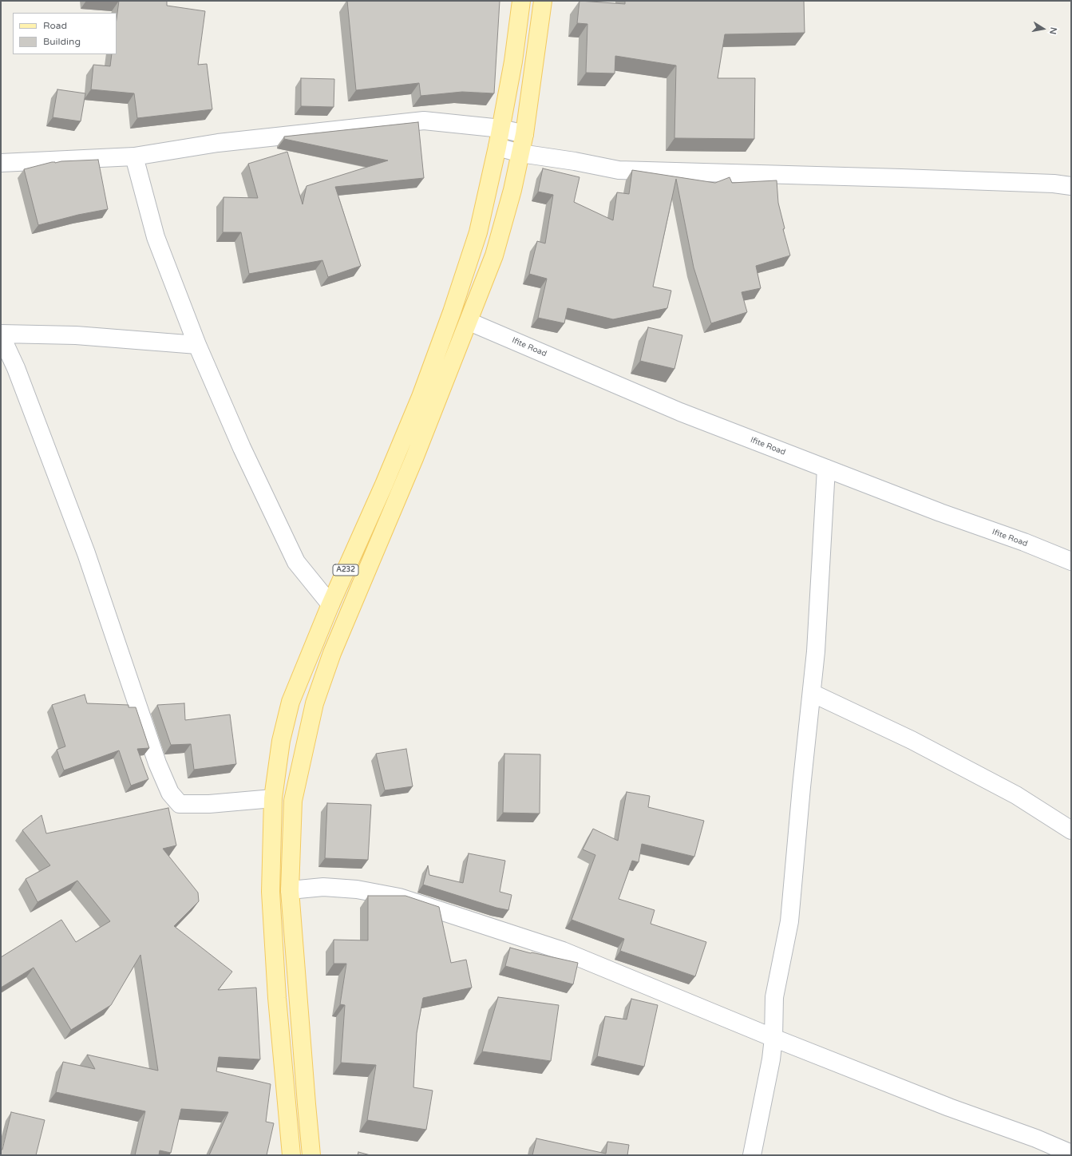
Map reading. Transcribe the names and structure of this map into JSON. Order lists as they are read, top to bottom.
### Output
{
  "streets": {
    "main road": ["A232"],
    "street": ["Ifite Road"]
  },
  "crossings": [
    ["Ifite Road", "A232"]
  ],
  "legend": ["Road", "Building"],
  "north": "right"
}
